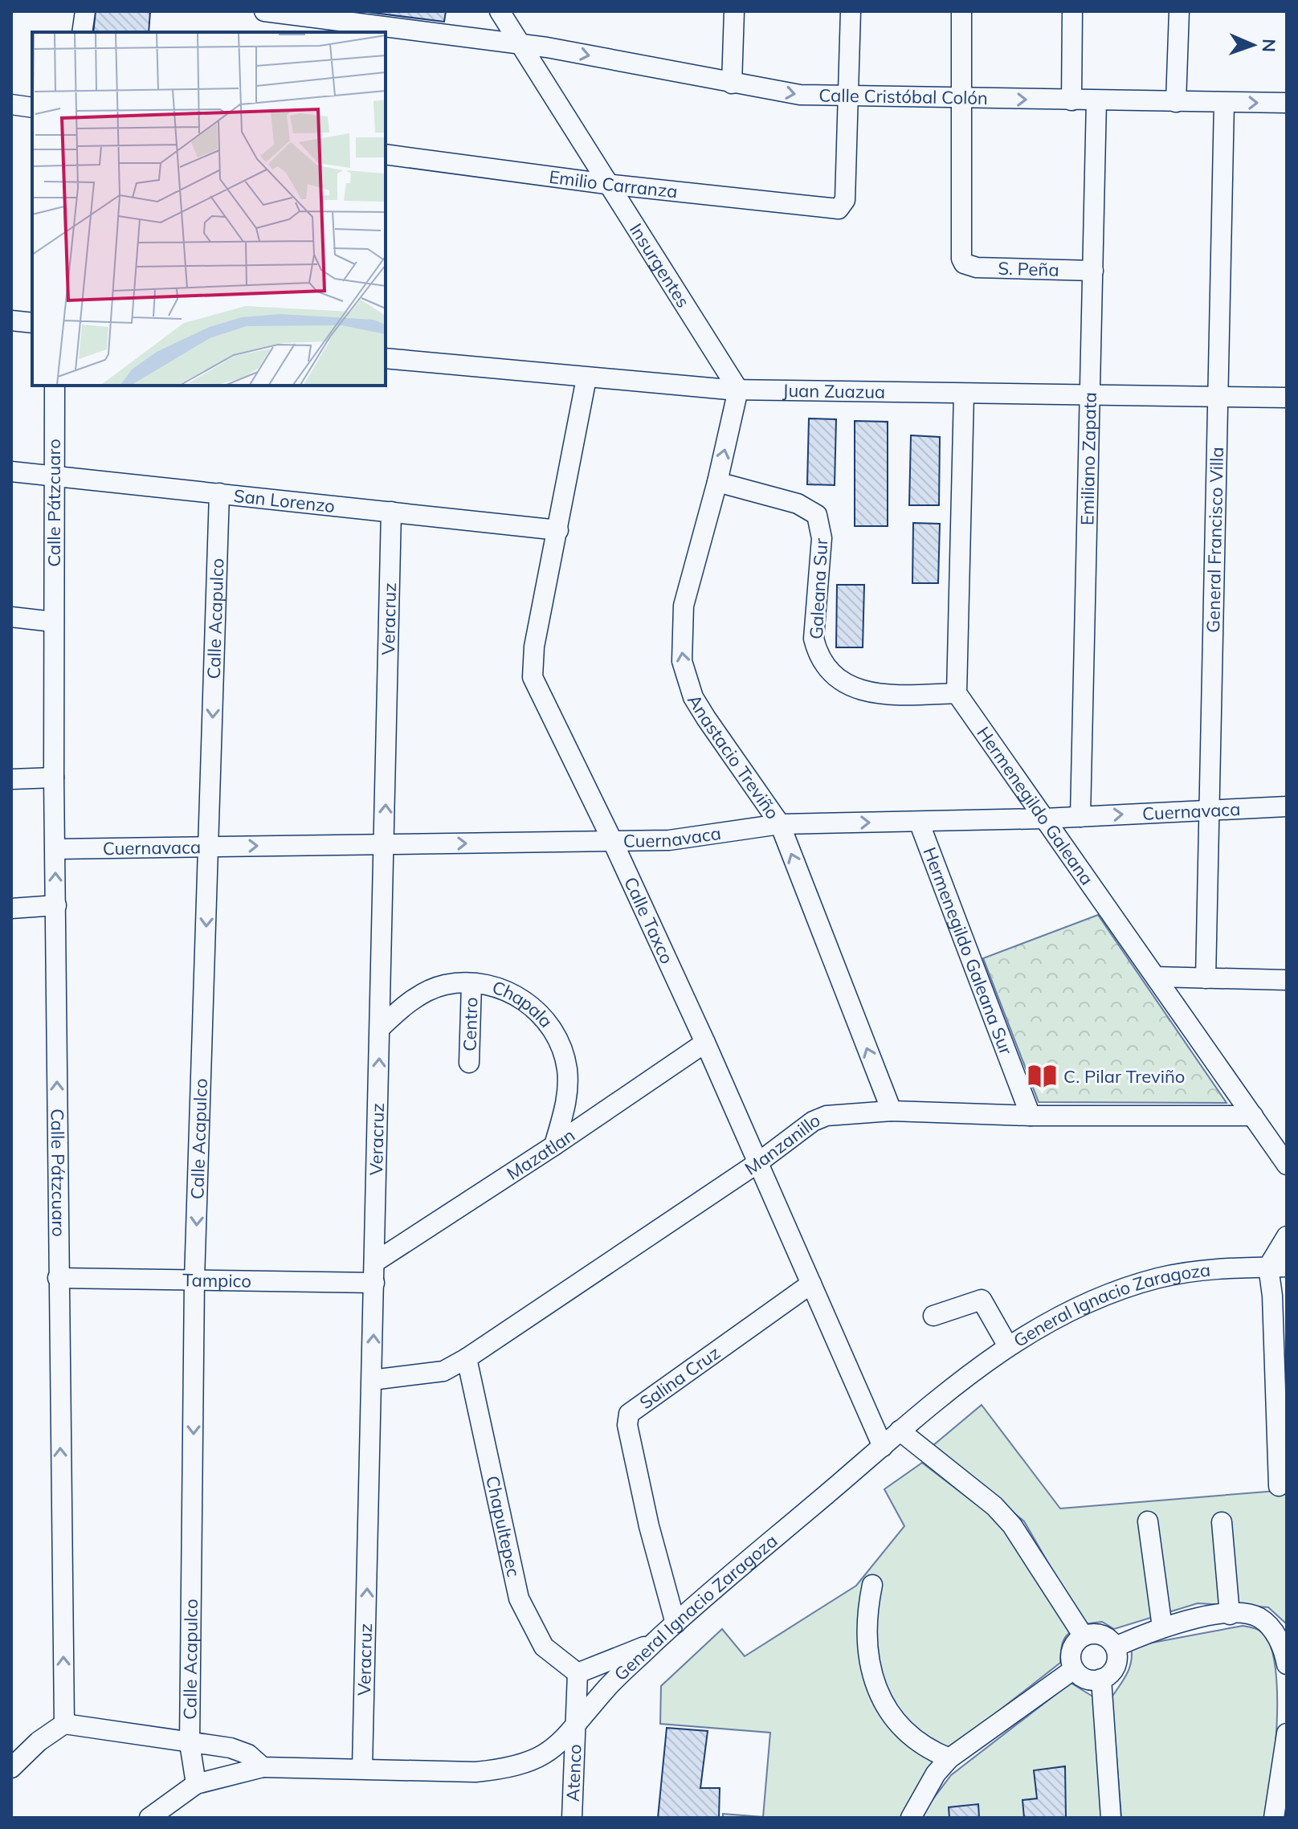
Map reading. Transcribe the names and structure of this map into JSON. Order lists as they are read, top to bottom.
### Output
{
  "streets": {
    "street": [
      "Calle Cristóbal Colón",
      "Emilio Carranza",
      "Insurgentes",
      "S. Peña",
      "Juan Zuazua",
      "Emiliano Zapata",
      "San Lorenzo",
      "Calle Pátzcuaro",
      "General Francisco Villa",
      "Galeana Sur",
      "Calle Acapulco",
      "Veracruz",
      "Anastacio Treviño",
      "Hermenegildo Galeana",
      "Cuernavaca",
      "Calle Taxco",
      "Hermenegildo Galeana Sur",
      "Chapala",
      "Centro",
      "Manzanillo",
      "Mazatlan",
      "Tampico",
      "General Ignacio Zaragoza",
      "Salina Cruz",
      "Chapultepec",
      "Atenco"
    ]
  },
  "crossings": [
    ["Calle Cristóbal Colón", "Emilio Carranza"],
    ["Calle Cristóbal Colón", "Insurgentes"],
    ["Calle Cristóbal Colón", "S. Peña"],
    ["Calle Cristóbal Colón", "Emiliano Zapata"],
    ["Calle Cristóbal Colón", "General Francisco Villa"],
    ["Emilio Carranza", "Insurgentes"],
    ["Insurgentes", "Juan Zuazua"],
    ["Insurgentes", "Anastacio Treviño"],
    ["S. Peña", "Emiliano Zapata"],
    ["Juan Zuazua", "Emiliano Zapata"],
    ["Juan Zuazua", "General Francisco Villa"],
    ["Juan Zuazua", "Anastacio Treviño"],
    ["Juan Zuazua", "Calle Taxco"],
    ["Emiliano Zapata", "Cuernavaca"],
    ["San Lorenzo", "Calle Pátzcuaro"],
    ["San Lorenzo", "Calle Acapulco"],
    ["San Lorenzo", "Veracruz"],
    ["San Lorenzo", "Calle Taxco"],
    ["Calle Pátzcuaro", "Cuernavaca"],
    ["Calle Pátzcuaro", "Tampico"],
    ["General Francisco Villa", "Cuernavaca"],
    ["Galeana Sur", "Anastacio Treviño"],
    ["Galeana Sur", "Hermenegildo Galeana"],
    ["Calle Acapulco", "Cuernavaca"],
    ["Calle Acapulco", "Tampico"],
    ["Calle Acapulco", "General Ignacio Zaragoza"],
    ["Veracruz", "Cuernavaca"],
    ["Veracruz", "Chapala"],
    ["Veracruz", "Manzanillo"],
    ["Veracruz", "Mazatlan"],
    ["Veracruz", "Tampico"],
    ["Veracruz", "General Ignacio Zaragoza"],
    ["Anastacio Treviño", "Cuernavaca"],
    ["Anastacio Treviño", "Manzanillo"],
    ["Hermenegildo Galeana", "Cuernavaca"],
    ["Hermenegildo Galeana", "Manzanillo"],
    ["Cuernavaca", "Calle Taxco"],
    ["Cuernavaca", "Hermenegildo Galeana Sur"],
    ["Calle Taxco", "Manzanillo"],
    ["Calle Taxco", "Mazatlan"],
    ["Calle Taxco", "General Ignacio Zaragoza"],
    ["Calle Taxco", "Salina Cruz"],
    ["Hermenegildo Galeana Sur", "Manzanillo"],
    ["Chapala", "Centro"],
    ["Chapala", "Mazatlan"],
    ["Manzanillo", "Chapultepec"],
    ["General Ignacio Zaragoza", "Salina Cruz"],
    ["General Ignacio Zaragoza", "Atenco"]
  ],
  "one_way": [
    "Calle Cristóbal Colón",
    "Calle Pátzcuaro",
    "Calle Acapulco",
    "Veracruz",
    "Anastacio Treviño",
    "Cuernavaca"
  ],
  "places": {
    "library": ["C. Pilar Treviño"]
  },
  "north": "right"
}
